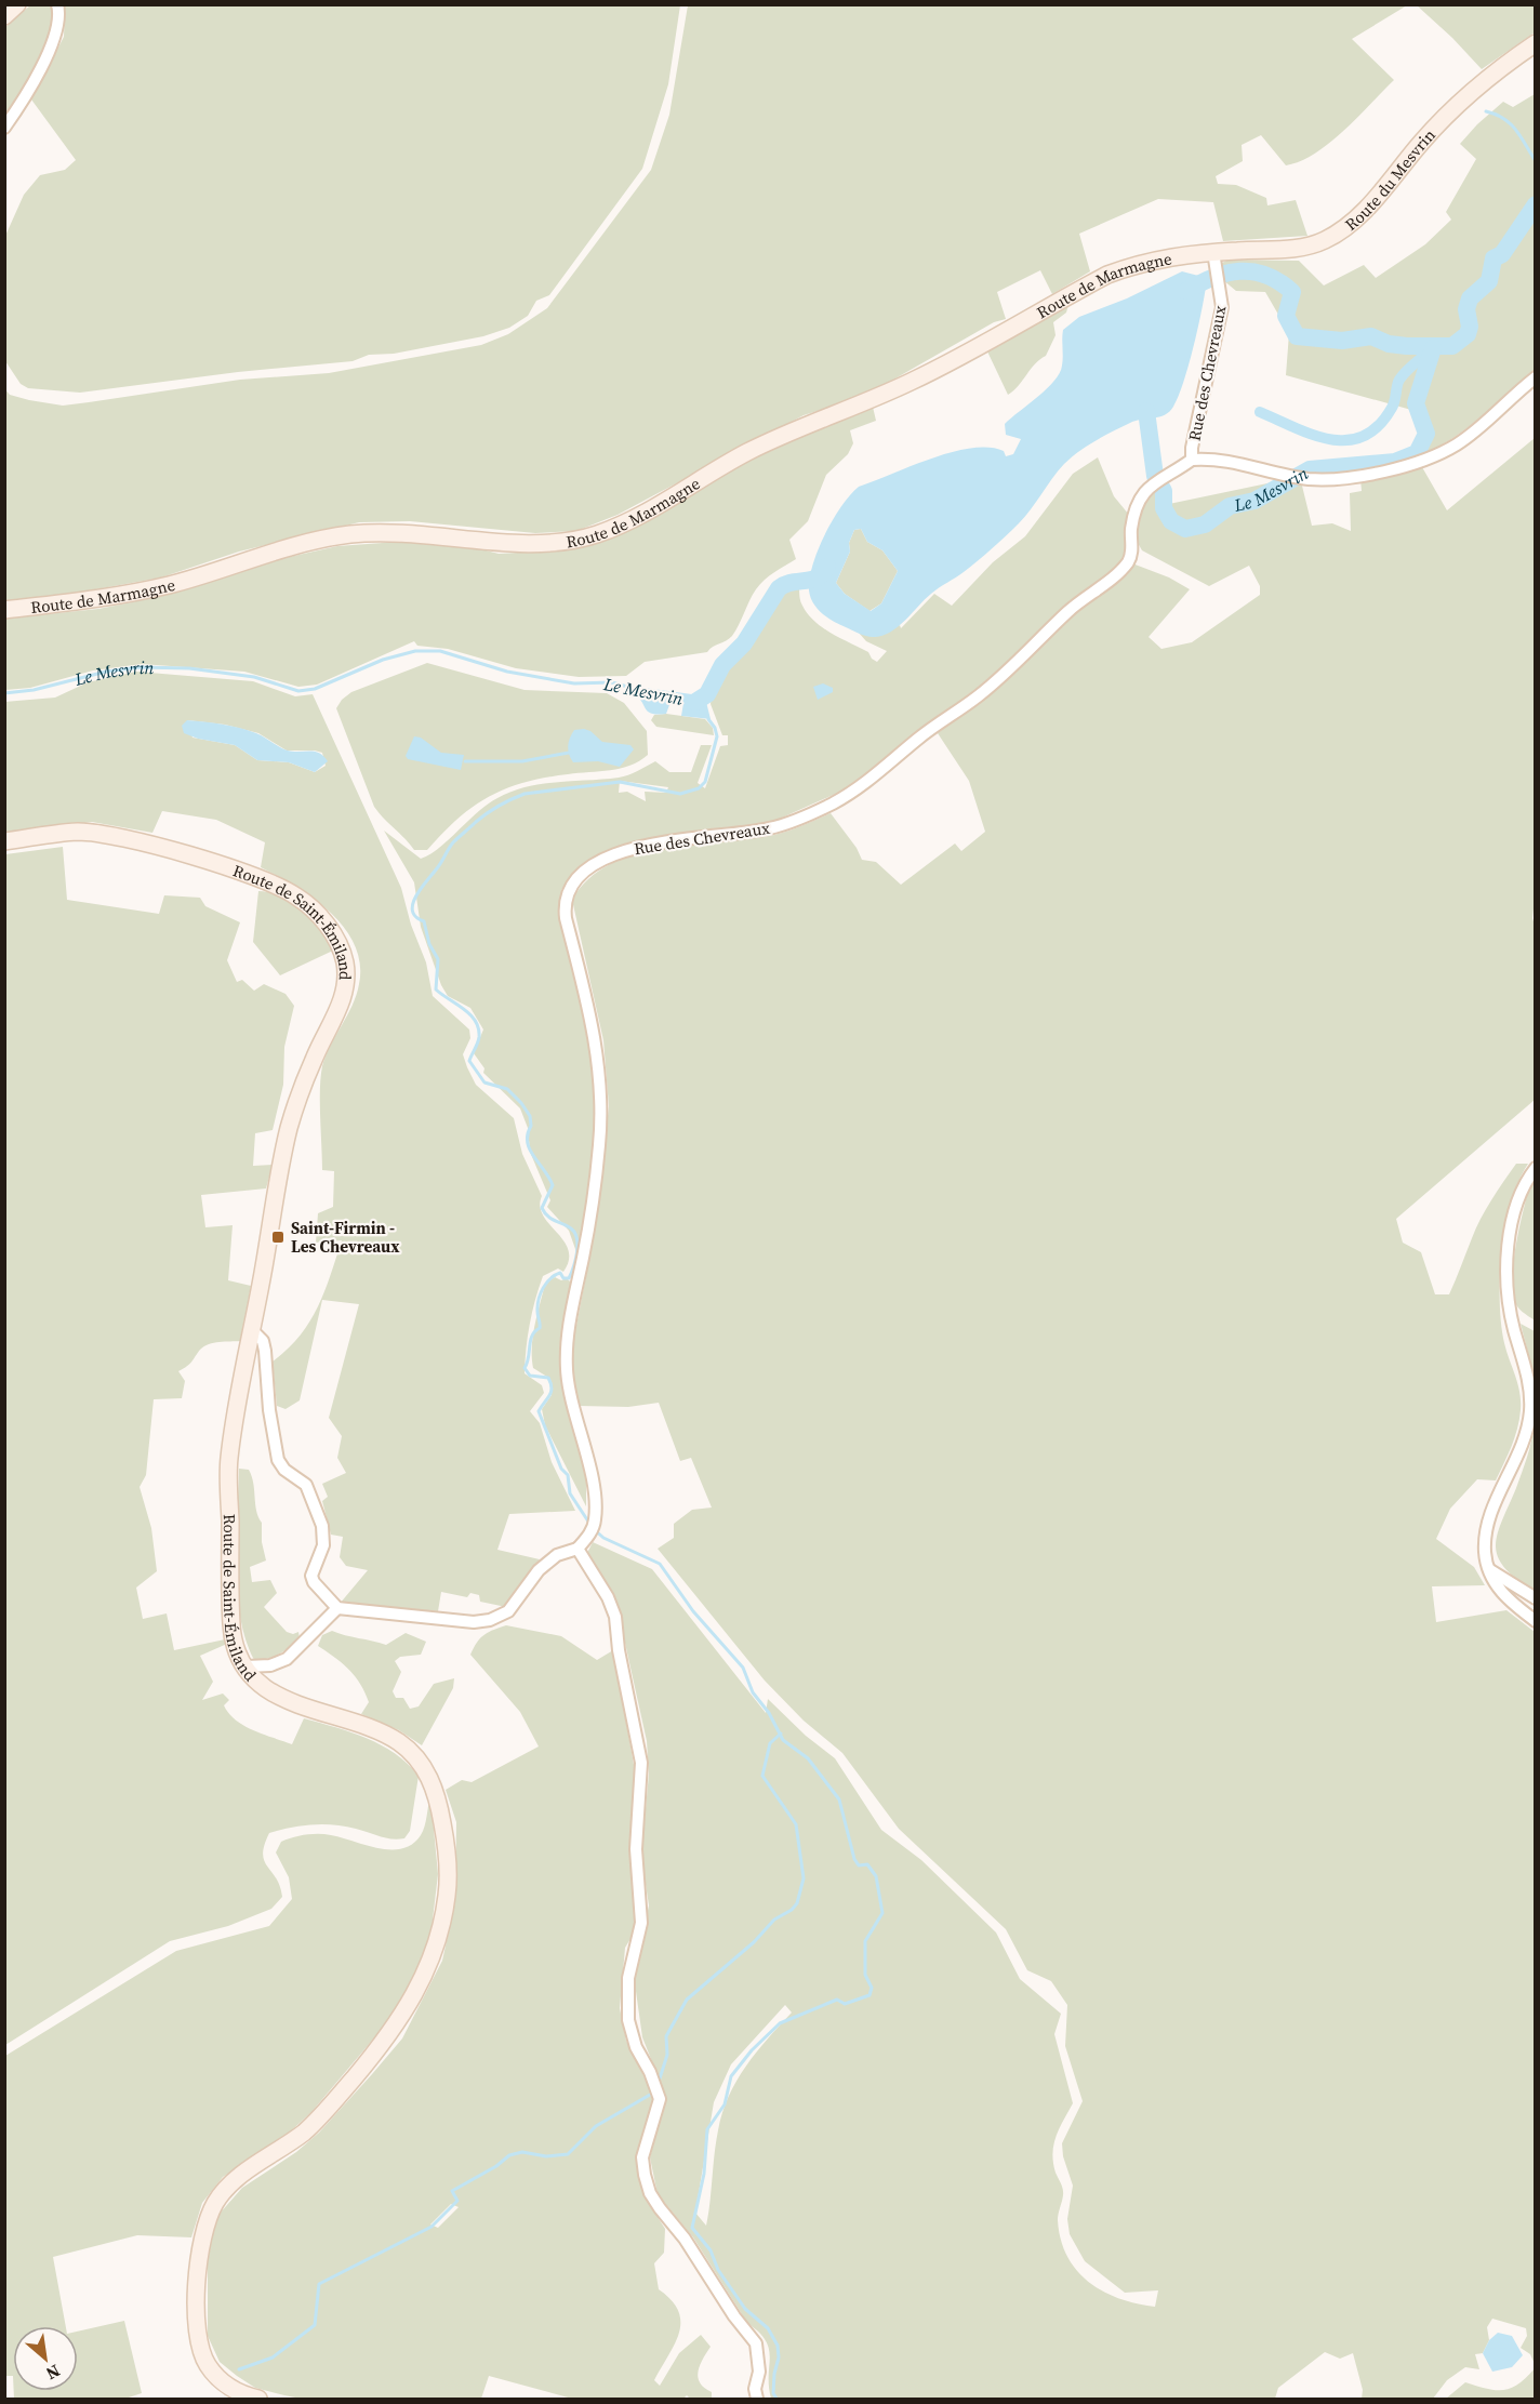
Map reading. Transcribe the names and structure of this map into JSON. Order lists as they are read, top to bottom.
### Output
{
  "streets": {
    "main road": ["Route du Mesvrin", "Route de Marmagne", "Route de Saint-Émiland"],
    "street": ["Rue des Chevreaux"]
  },
  "crossings": [
    ["Route du Mesvrin", "Route de Marmagne"],
    ["Route du Mesvrin", "Rue des Chevreaux"],
    ["Route de Marmagne", "Rue des Chevreaux"]
  ],
  "water": ["Le Mesvrin"],
  "places": {
    "transit": ["Saint-Firmin - Les Chevreaux"]
  },
  "north": "bottom right"
}
